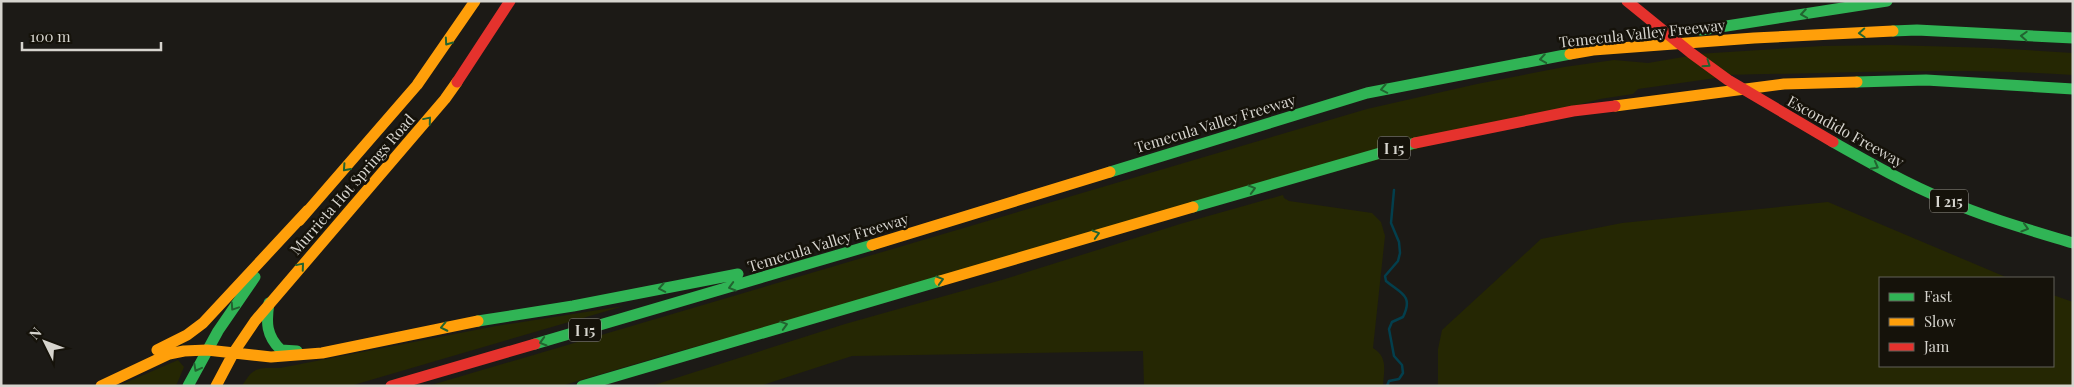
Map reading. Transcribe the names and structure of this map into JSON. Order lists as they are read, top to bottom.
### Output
{
  "streets": {
    "main road": [
      "Temecula Valley Freeway",
      "Escondido Freeway",
      "I 15",
      "Murrieta Hot Springs Road",
      "I 215"
    ]
  },
  "one_way": ["Escondido Freeway"],
  "legend": ["Fast", "Slow", "Jam"],
  "scale_bar": "100 m",
  "north": "top left"
}
